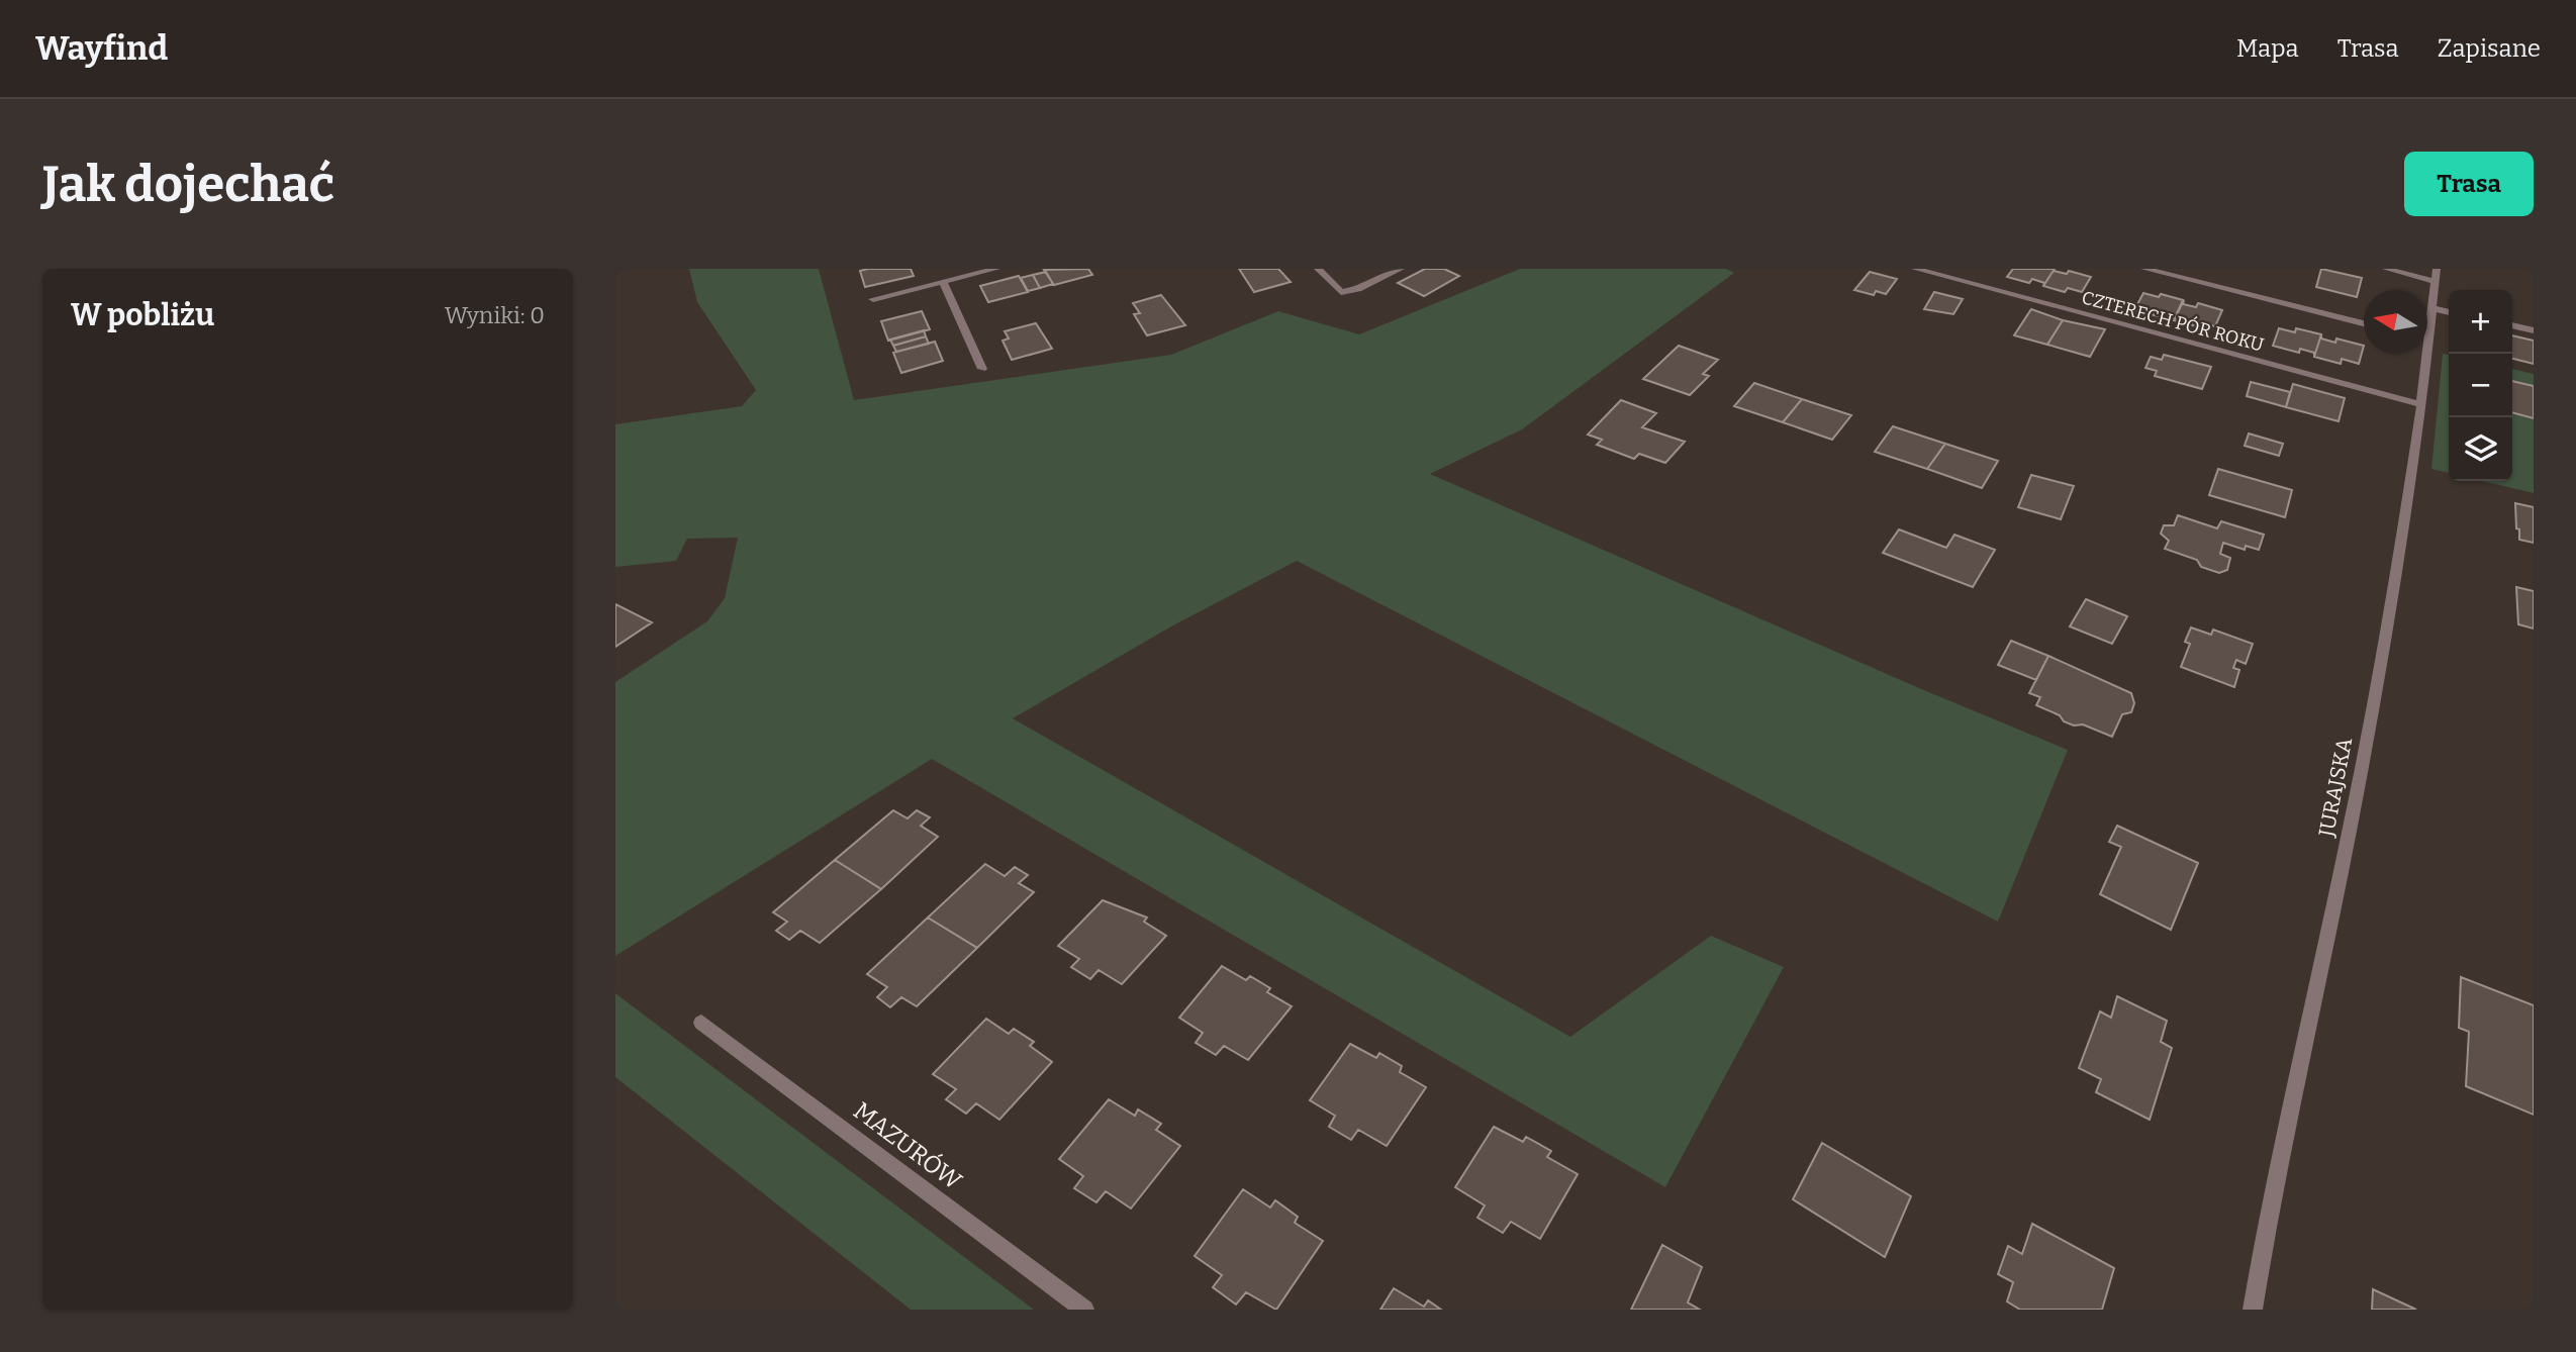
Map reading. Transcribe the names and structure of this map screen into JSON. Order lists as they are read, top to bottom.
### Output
{
  "streets": {
    "street": ["CZTERECH PÓR ROKU", "JURAJSKA", "MAZURÓW"]
  },
  "crossings": [
    ["CZTERECH PÓR ROKU", "JURAJSKA"]
  ],
  "north": "left",
  "page": {
    "header": "Wayfind",
    "nav": ["Mapa", "Trasa", "Zapisane"],
    "buttons": "Trasa",
    "title": "Jak dojechać",
    "heading": ["W pobliżu", "Wyniki: 0"],
    "map_buttons": ["+", "−"]
  }
}
